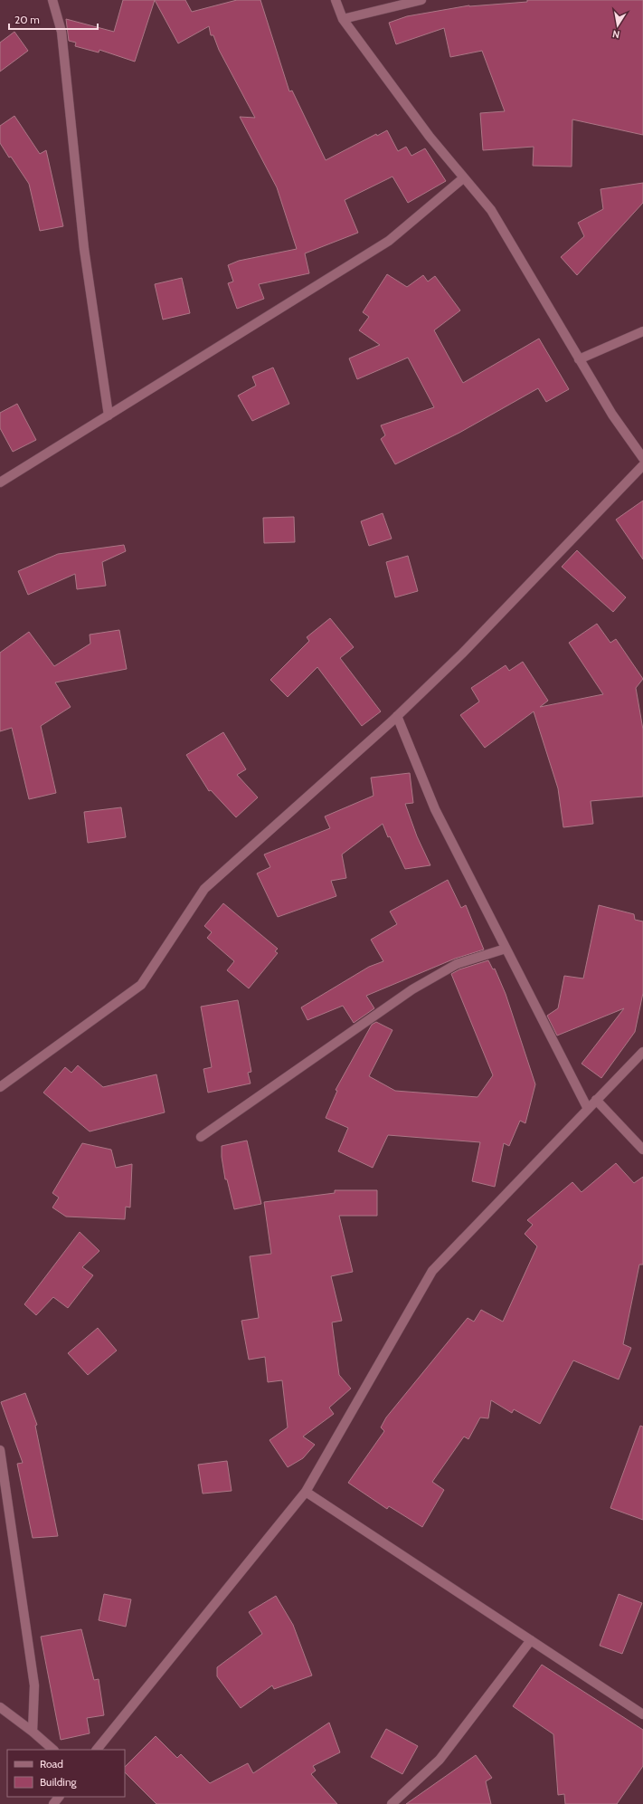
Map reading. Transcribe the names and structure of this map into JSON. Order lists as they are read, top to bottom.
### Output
{
  "legend": ["Road", "Building"],
  "scale_bar": "20 m",
  "north": "bottom"
}
